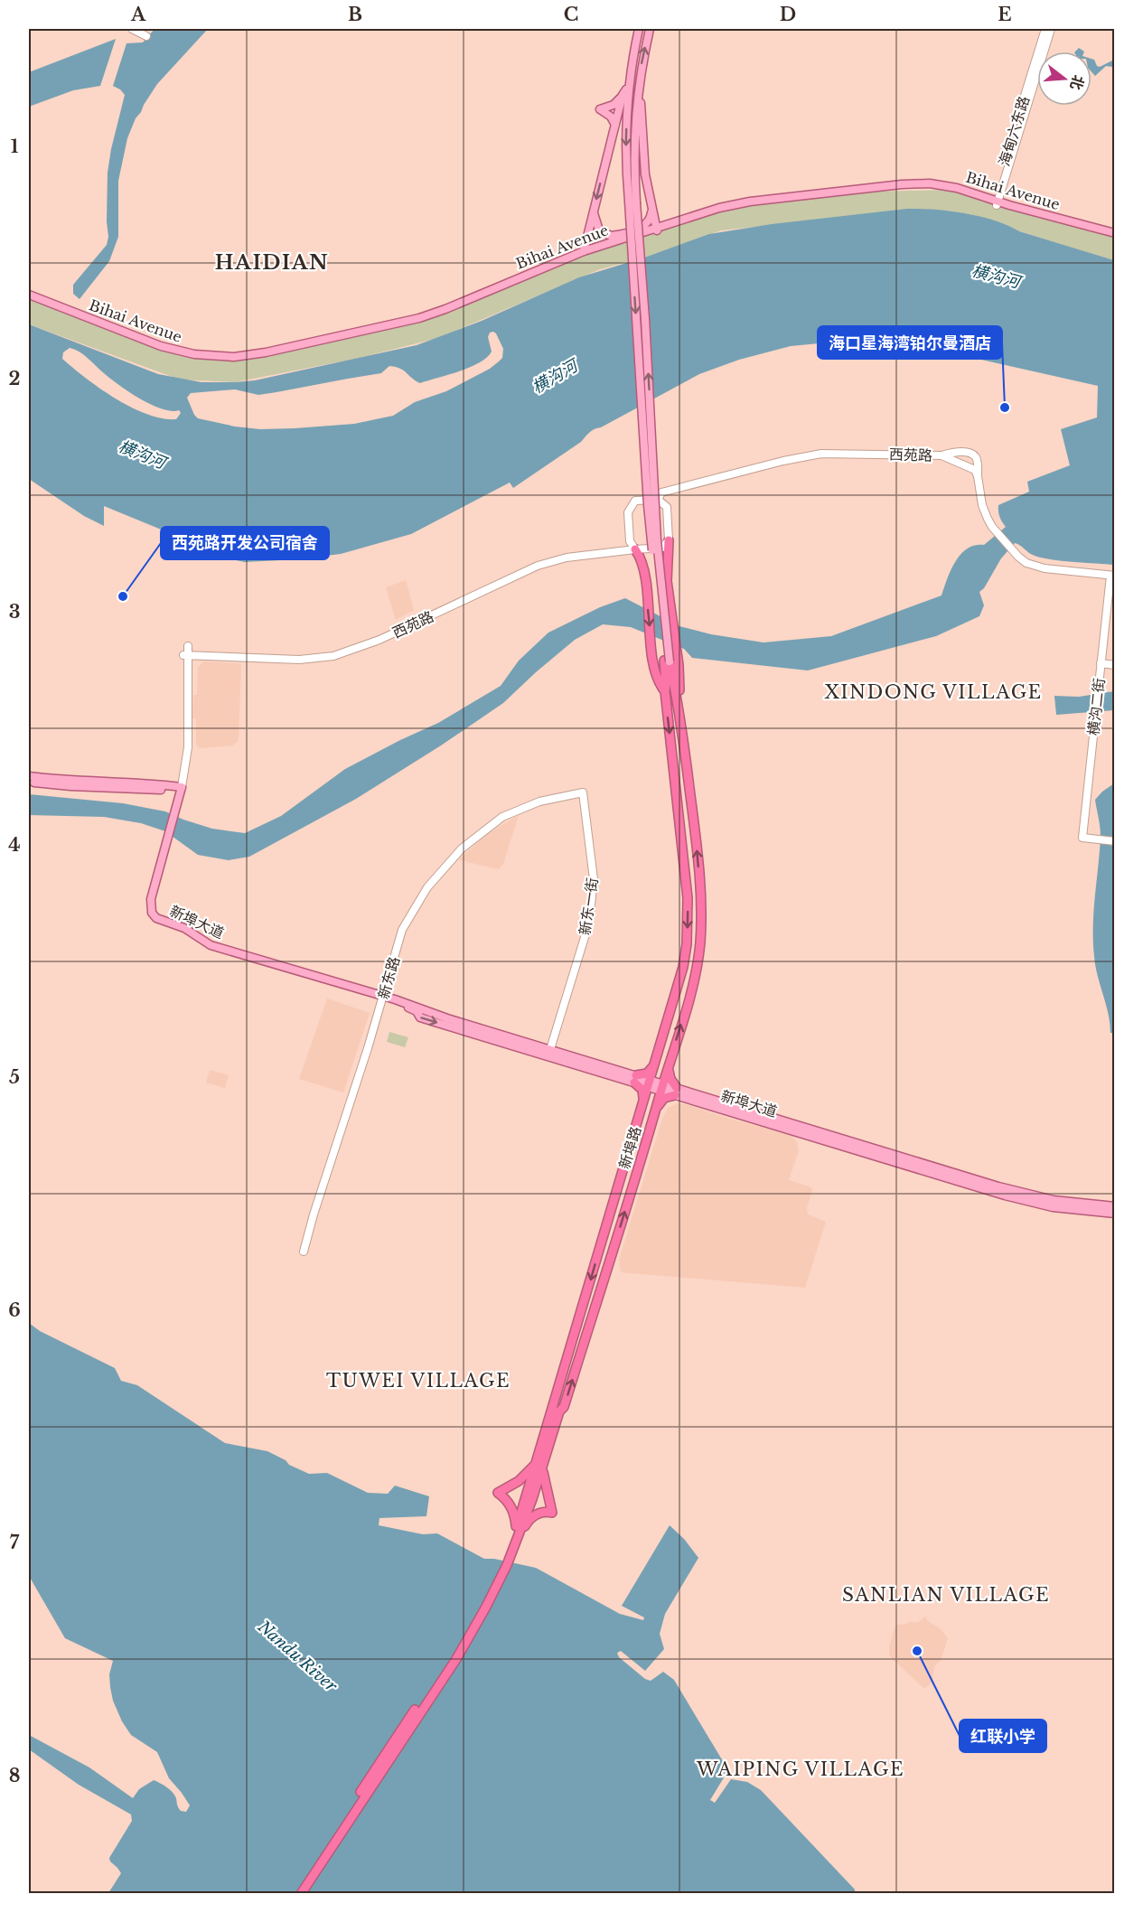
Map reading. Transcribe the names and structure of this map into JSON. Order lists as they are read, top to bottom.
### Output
{
  "streets": {
    "highway": ["新埠路"],
    "main road": [
      "海甸六东路",
      "Bihai Avenue",
      "西苑路",
      "横沟二街",
      "新东一街",
      "新埠大道",
      "新东路"
    ]
  },
  "crossings": [
    ["海甸六东路", "Bihai Avenue"],
    ["西苑路", "新埠大道"],
    ["新东一街", "新埠大道"],
    ["新东一街", "新东路"],
    ["新埠大道", "新东路"],
    ["新埠大道", "新埠路"]
  ],
  "districts": [
    "HAIDIAN",
    "XINDONG VILLAGE",
    "TUWEI VILLAGE",
    "SANLIAN VILLAGE",
    "WAIPING VILLAGE"
  ],
  "water": ["横沟河", "Nandu River"],
  "places": ["海口星海湾铂尔曼酒店", "西苑路开发公司宿舍", "红联小学"],
  "north": "right",
  "grid": {
    "columns": [
      "A",
      "B",
      "C",
      "D",
      "E"
    ],
    "rows": [
      "1",
      "2",
      "3",
      "4",
      "5",
      "6",
      "7",
      "8"
    ]
  }
}
